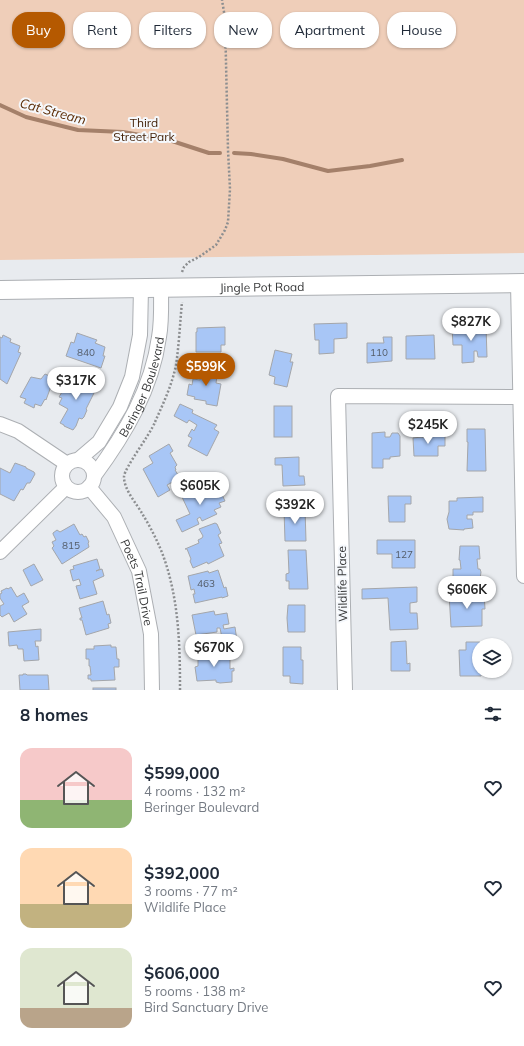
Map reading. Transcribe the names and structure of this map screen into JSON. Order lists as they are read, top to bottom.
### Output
{
  "streets": {
    "street": [
      "Jingle Pot Road",
      "Beringer Boulevard",
      "Poets Trail Drive",
      "Wildlife Place"
    ]
  },
  "crossings": [
    ["Jingle Pot Road", "Beringer Boulevard"],
    ["Beringer Boulevard", "Poets Trail Drive"]
  ],
  "water": ["Cat Stream"],
  "parks": ["Third Street Park"],
  "house_numbers": [
    "840",
    "110",
    "815",
    "127",
    "463"
  ],
  "page": {
    "chip": [
      "Buy",
      "Rent",
      "Filters",
      "New",
      "Apartment",
      "House"
    ],
    "price": [
      "$827K",
      "$599K",
      "$317K",
      "$245K",
      "$605K",
      "$392K",
      "$606K",
      "$670K"
    ],
    "heading": "8 homes",
    "list": [
      {
        "name": "$599,000",
        "note": "4 rooms · 132 m² · Beringer Boulevard"
      },
      {
        "name": "$392,000",
        "note": "3 rooms · 77 m² · Wildlife Place"
      },
      {
        "name": "$606,000",
        "note": "5 rooms · 138 m² · Bird Sanctuary Drive"
      }
    ]
  }
}
